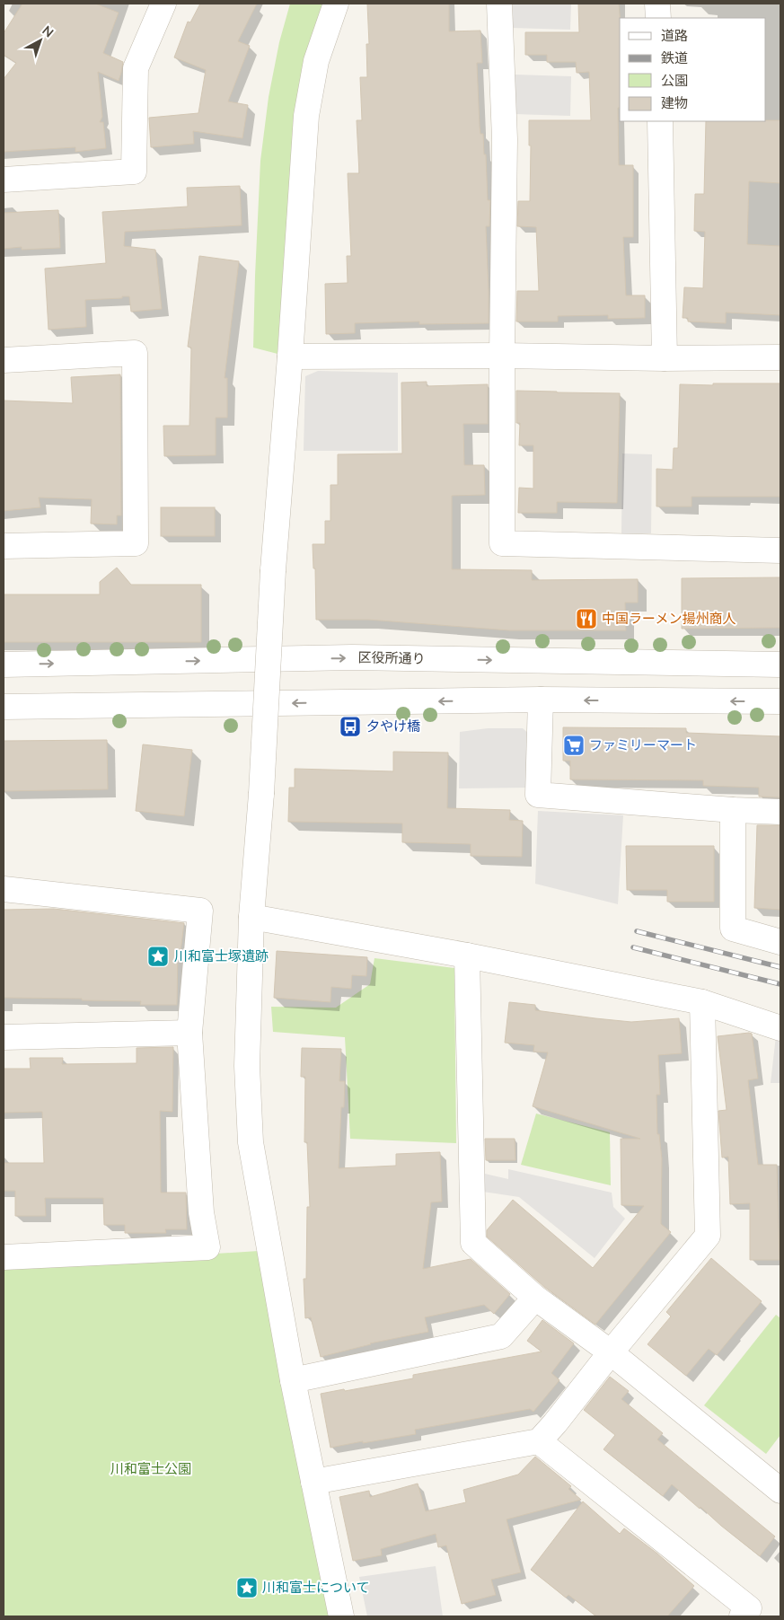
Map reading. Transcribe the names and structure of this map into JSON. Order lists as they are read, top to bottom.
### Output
{
  "streets": {
    "street": ["区役所通り"]
  },
  "parks": ["川和富士公園"],
  "places": {
    "restaurant": ["中国ラーメン揚州商人"],
    "bus stop": ["夕やけ橋"],
    "supermarket": ["ファミリーマート"],
    "place": ["川和富士塚遺跡", "川和富士について"]
  },
  "legend": [
    "道路",
    "鉄道",
    "公園",
    "建物"
  ],
  "north": "top right"
}
